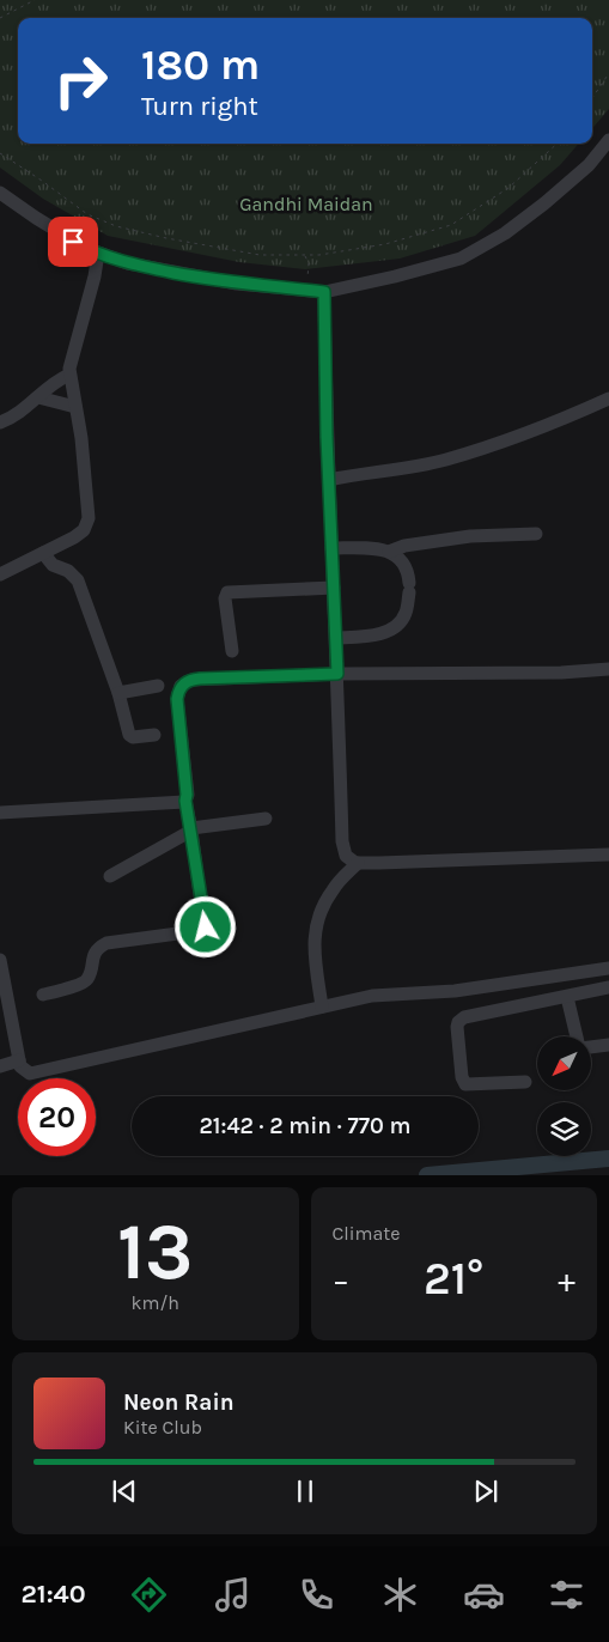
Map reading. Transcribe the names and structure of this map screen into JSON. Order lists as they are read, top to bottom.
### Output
{
  "parks": ["Gandhi Maidan"],
  "north": "bottom left",
  "page": {
    "turn": ["180 m", "Turn right"],
    "limit": "20",
    "trip": "21:42 · 2 min · 770 m",
    "tile": [
      ["13", "km/h"],
      "Climate"
    ],
    "heat": ["−", "21°", "+"],
    "song": ["Neon Rain", "Kite Club"],
    "tabs": "21:40"
  }
}
